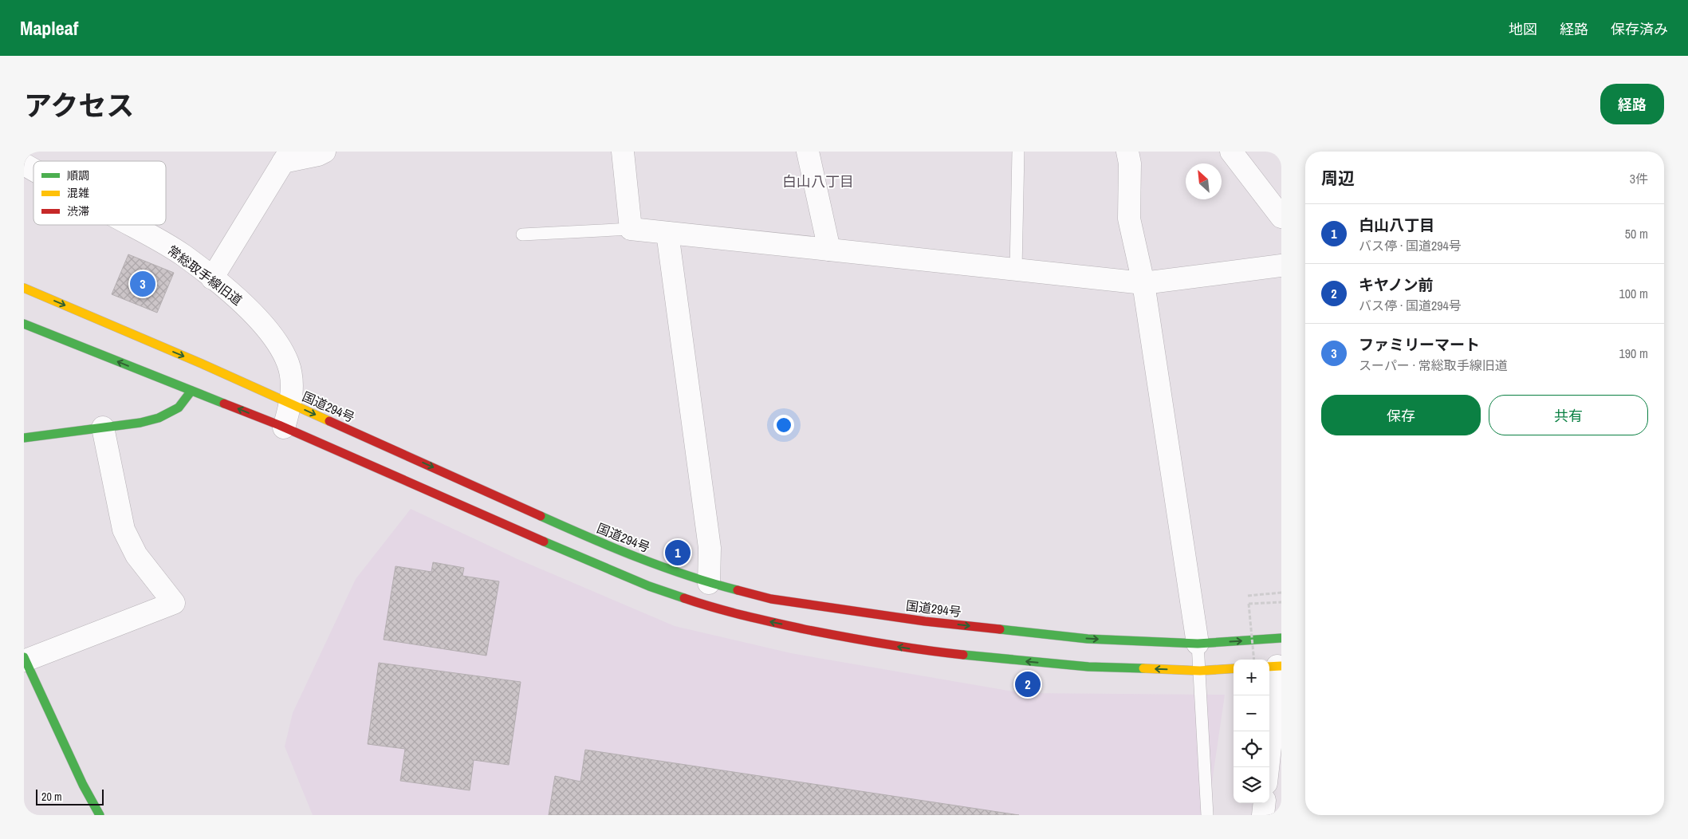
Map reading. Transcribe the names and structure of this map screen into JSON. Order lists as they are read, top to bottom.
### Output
{
  "streets": {
    "main road": ["国道294号"],
    "street": ["常総取手線旧道"]
  },
  "crossings": [
    ["常総取手線旧道", "国道294号"]
  ],
  "districts": ["白山八丁目"],
  "legend": ["順調", "混雑", "渋滞"],
  "scale_bar": "20 m",
  "north": "top left",
  "page": {
    "header": "Mapleaf",
    "nav": ["地図", "経路", "保存済み"],
    "title": "アクセス",
    "buttons": [
      "経路",
      ["保存", "共有"]
    ],
    "heading": ["周辺", "3件"],
    "list": [
      {
        "mark": "1",
        "name": "白山八丁目",
        "note": "バス停 · 国道294号",
        "value": "50 m"
      },
      {
        "mark": "2",
        "name": "キヤノン前",
        "note": "バス停 · 国道294号",
        "value": "100 m"
      },
      {
        "mark": "3",
        "name": "ファミリーマート",
        "note": "スーパー · 常総取手線旧道",
        "value": "190 m"
      }
    ],
    "pins": ["3", "1", "2"],
    "map_buttons": ["+", "−"],
    "scale": "20 m"
  }
}
